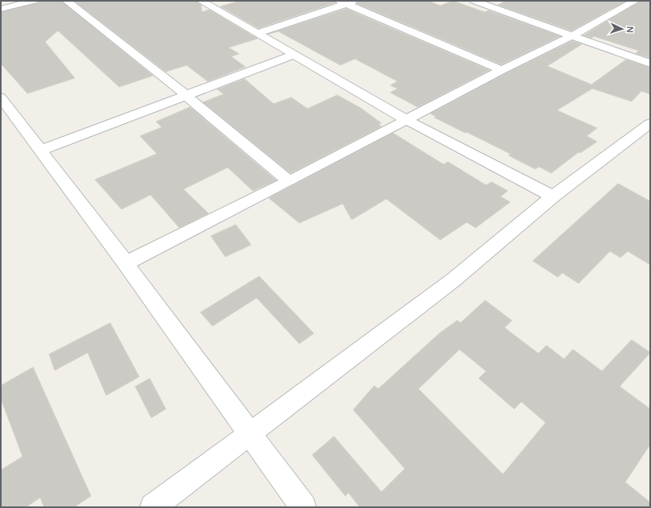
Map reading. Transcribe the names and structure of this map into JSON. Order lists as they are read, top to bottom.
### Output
{
  "north": "right"
}
